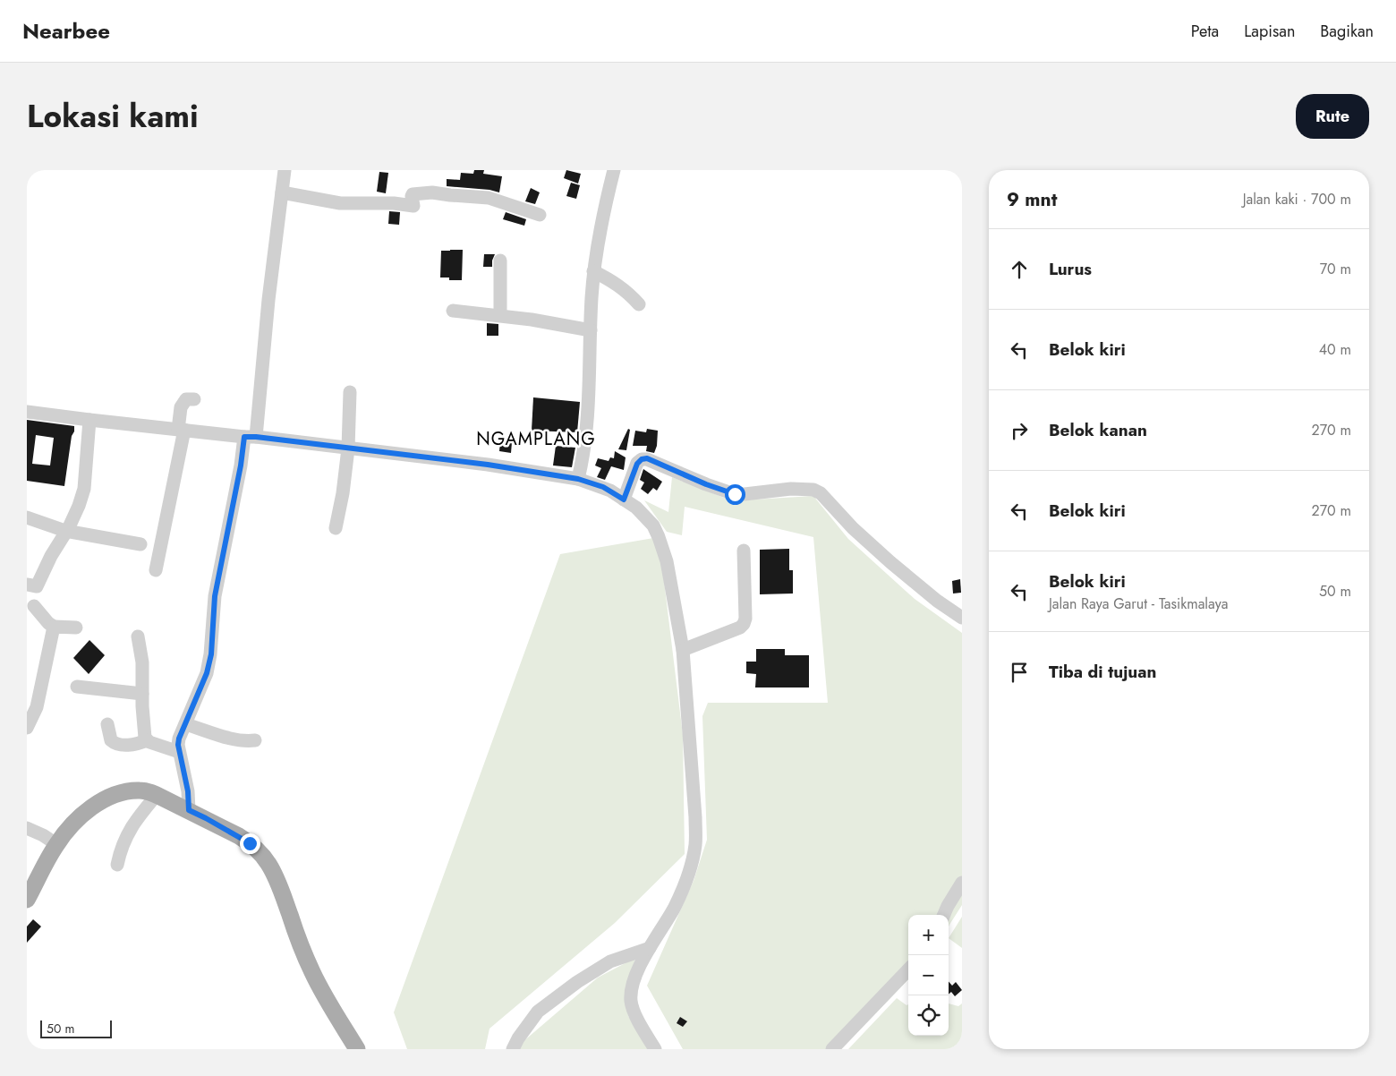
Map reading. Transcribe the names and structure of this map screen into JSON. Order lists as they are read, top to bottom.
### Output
{
  "districts": ["NGAMPLANG"],
  "scale_bar": "50 m",
  "page": {
    "header": "Nearbee",
    "nav": ["Peta", "Lapisan", "Bagikan"],
    "title": "Lokasi kami",
    "buttons": "Rute",
    "heading": ["9 mnt", "Jalan kaki · 700 m"],
    "list": [
      ["Lurus", "70 m"],
      ["Belok kiri", "40 m"],
      ["Belok kanan", "270 m"],
      ["Belok kiri", "270 m"],
      ["Belok kiri", "Jalan Raya Garut - Tasikmalaya", "50 m"],
      "Tiba di tujuan"
    ],
    "map_buttons": ["+", "−"],
    "scale": "50 m"
  }
}
